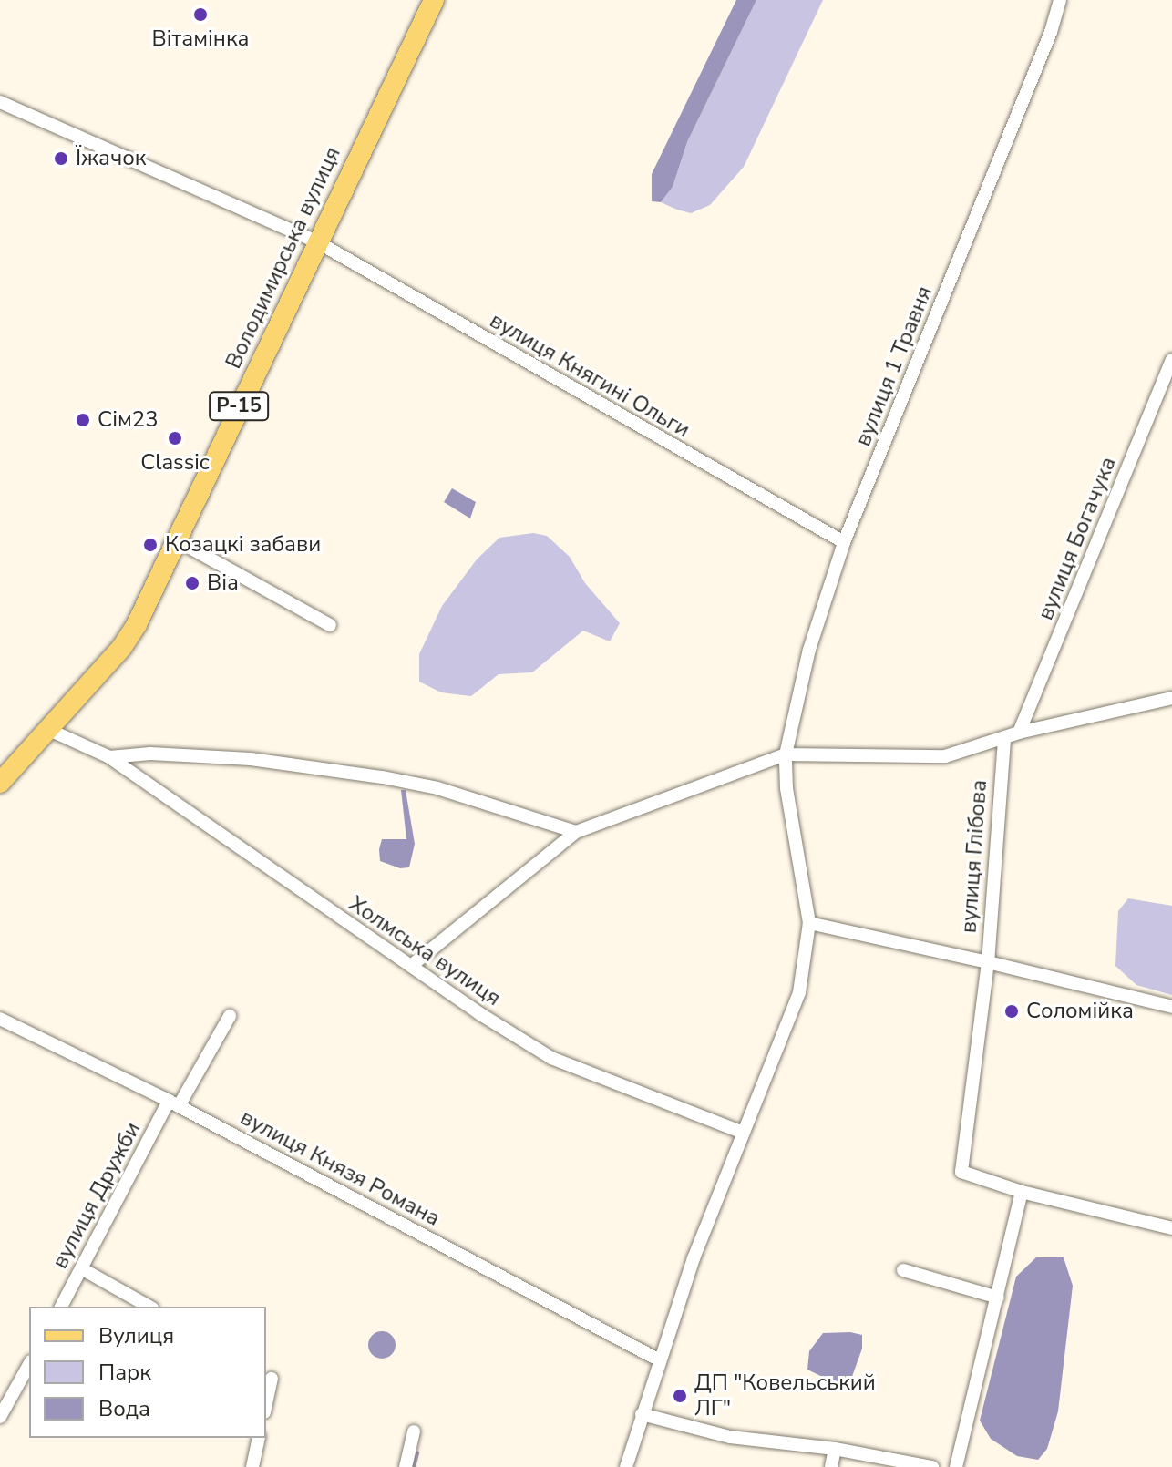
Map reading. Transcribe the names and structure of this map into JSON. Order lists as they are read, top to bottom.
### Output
{
  "streets": {
    "main road": ["Володимирська вулиця", "Р-15"],
    "street": [
      "вулиця 1 Травня",
      "вулиця Княгині Ольги",
      "вулиця Богачука",
      "вулиця Глібова",
      "Холмська вулиця",
      "вулиця Князя Романа",
      "вулиця Дружби"
    ]
  },
  "crossings": [
    ["Володимирська вулиця", "вулиця Княгині Ольги"],
    ["Володимирська вулиця", "Холмська вулиця"],
    ["вулиця 1 Травня", "вулиця Княгині Ольги"],
    ["вулиця Князя Романа", "вулиця Дружби"]
  ],
  "places": [
    "Вітамінка",
    "Їжачок",
    "Сім23",
    "Classic",
    "Козацкі забави",
    "Віа",
    "Соломійка",
    "ДП \"Ковельський ЛГ\""
  ],
  "legend": ["Вулиця", "Парк", "Вода"]
}
